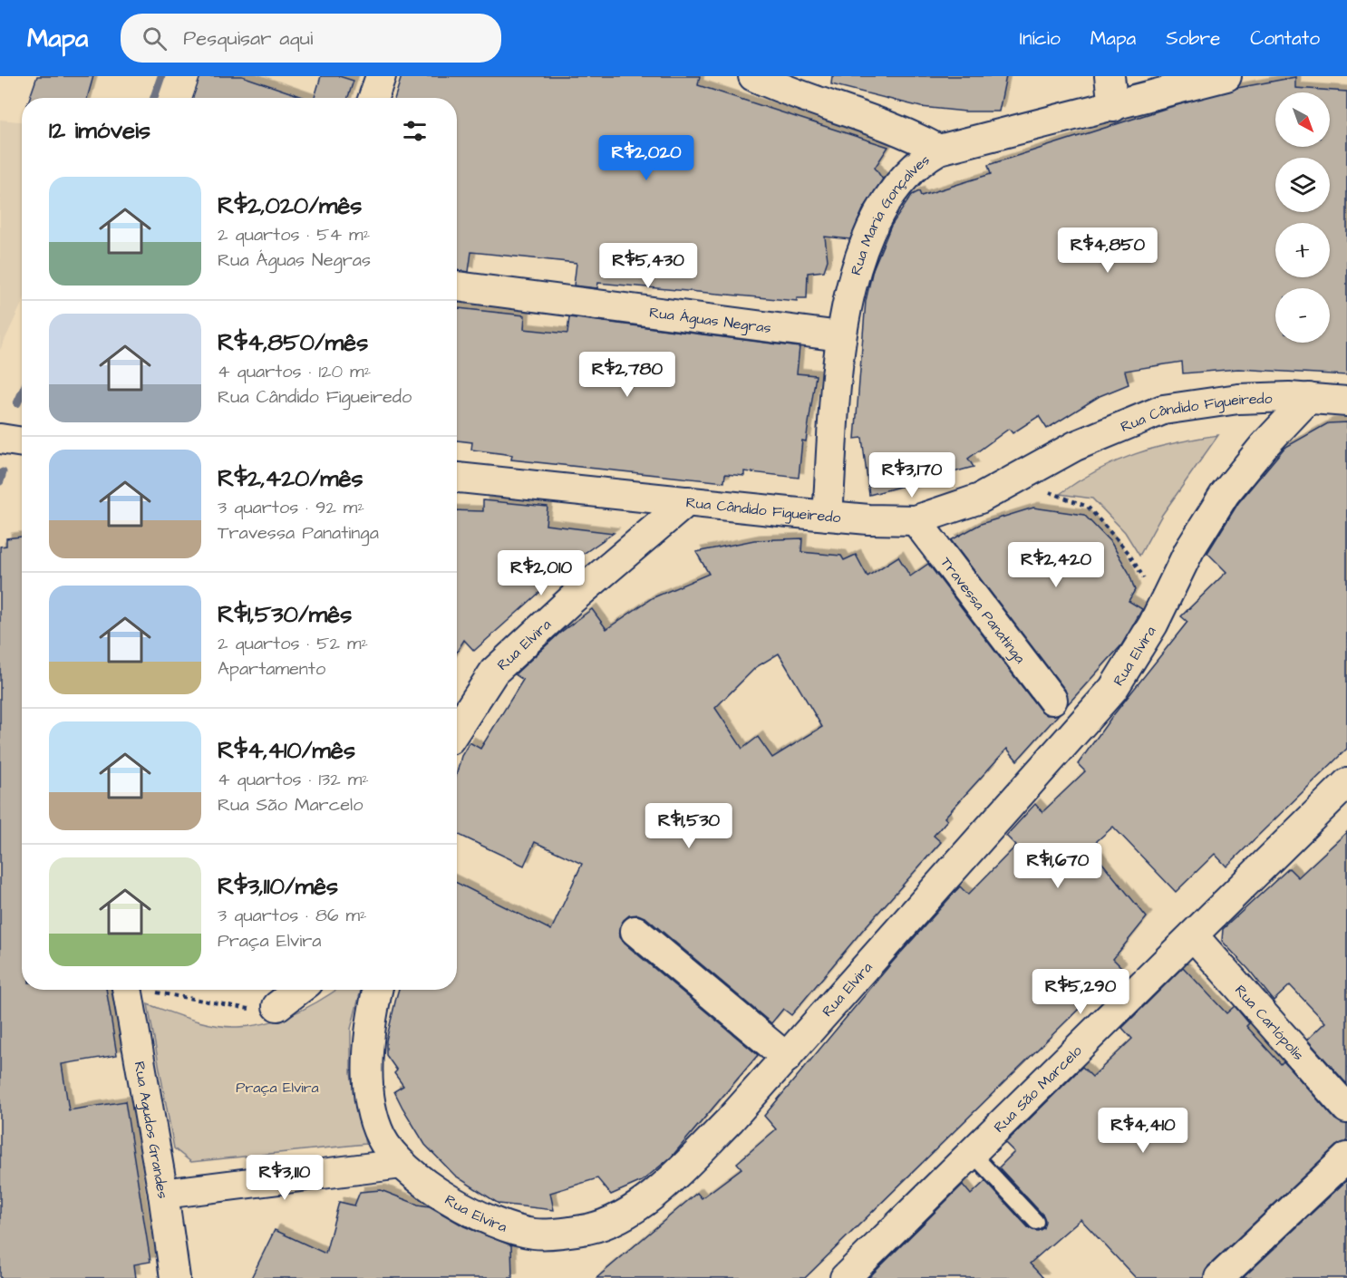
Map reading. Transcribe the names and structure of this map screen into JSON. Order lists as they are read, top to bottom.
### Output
{
  "streets": {
    "street": [
      "Rua Maria Gonçalves",
      "Rua Águas Negras",
      "Rua Cândido Figueiredo",
      "Travessa Panatinga",
      "Rua Elvira",
      "Rua Carlópolis",
      "Rua São Marcelo",
      "Rua Agudos Grandes"
    ]
  },
  "crossings": [
    ["Rua Maria Gonçalves", "Rua Águas Negras"],
    ["Rua Maria Gonçalves", "Rua Cândido Figueiredo"],
    ["Rua Cândido Figueiredo", "Travessa Panatinga"],
    ["Rua Cândido Figueiredo", "Rua Elvira"],
    ["Rua Carlópolis", "Rua São Marcelo"]
  ],
  "parks": ["Praça Elvira"],
  "north": "bottom right",
  "page": {
    "header": "Mapa",
    "search": "Pesquisar aqui",
    "nav": [
      "Início",
      "Mapa",
      "Sobre",
      "Contato"
    ],
    "map_buttons": ["+", "−"],
    "heading": "12 imóveis",
    "price": [
      "R$2,020",
      "R$4,850",
      "R$5,430",
      "R$2,780",
      "R$3,170",
      "R$2,420",
      "R$2,010",
      "R$1,530",
      "R$1,670",
      "R$5,290",
      "R$4,410",
      "R$3,110"
    ],
    "list": [
      {
        "name": "R$2,020/mês",
        "note": "2 quartos · 54 m² · Rua Águas Negras"
      },
      {
        "name": "R$4,850/mês",
        "note": "4 quartos · 120 m² · Rua Cândido Figueiredo"
      },
      {
        "name": "R$2,420/mês",
        "note": "3 quartos · 92 m² · Travessa Panatinga"
      },
      {
        "name": "R$1,530/mês",
        "note": "2 quartos · 52 m² · Apartamento"
      },
      {
        "name": "R$4,410/mês",
        "note": "4 quartos · 132 m² · Rua São Marcelo"
      },
      {
        "name": "R$3,110/mês",
        "note": "3 quartos · 86 m² · Praça Elvira"
      }
    ]
  }
}
